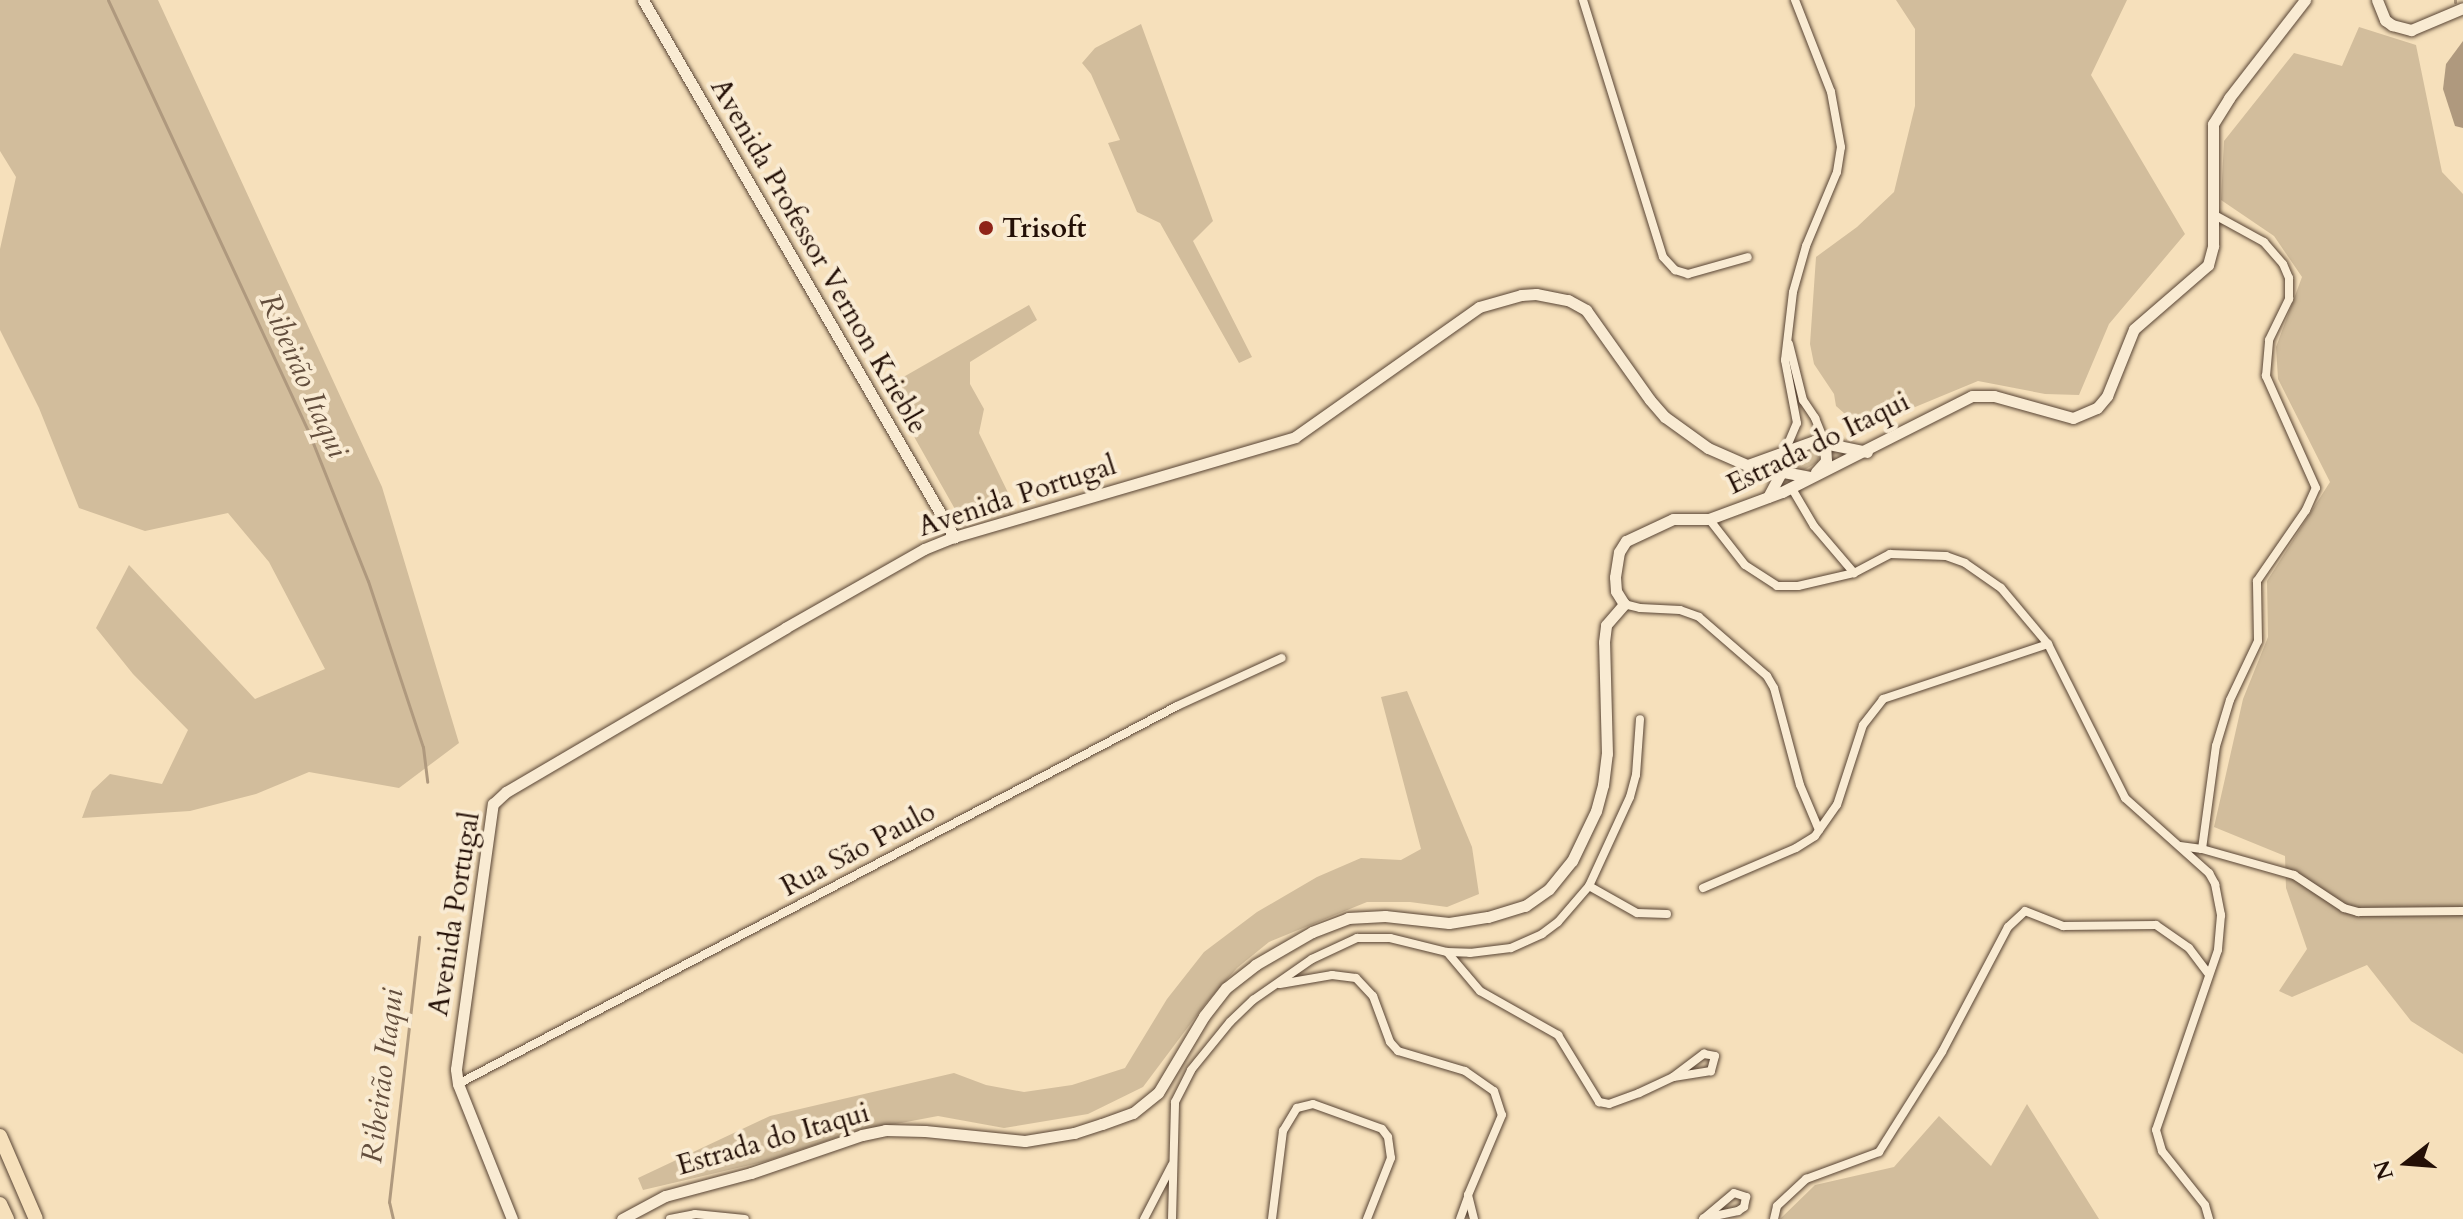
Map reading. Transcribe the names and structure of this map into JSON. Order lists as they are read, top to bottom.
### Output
{
  "streets": {
    "street": [
      "Avenida Professor Vernon Krieble",
      "Estrada do Itaqui",
      "Avenida Portugal",
      "Rua São Paulo"
    ]
  },
  "crossings": [
    ["Avenida Professor Vernon Krieble", "Avenida Portugal"],
    ["Estrada do Itaqui", "Avenida Portugal"],
    ["Avenida Portugal", "Rua São Paulo"]
  ],
  "water": ["Ribeirão Itaqui"],
  "places": ["Trisoft"],
  "north": "left"
}
